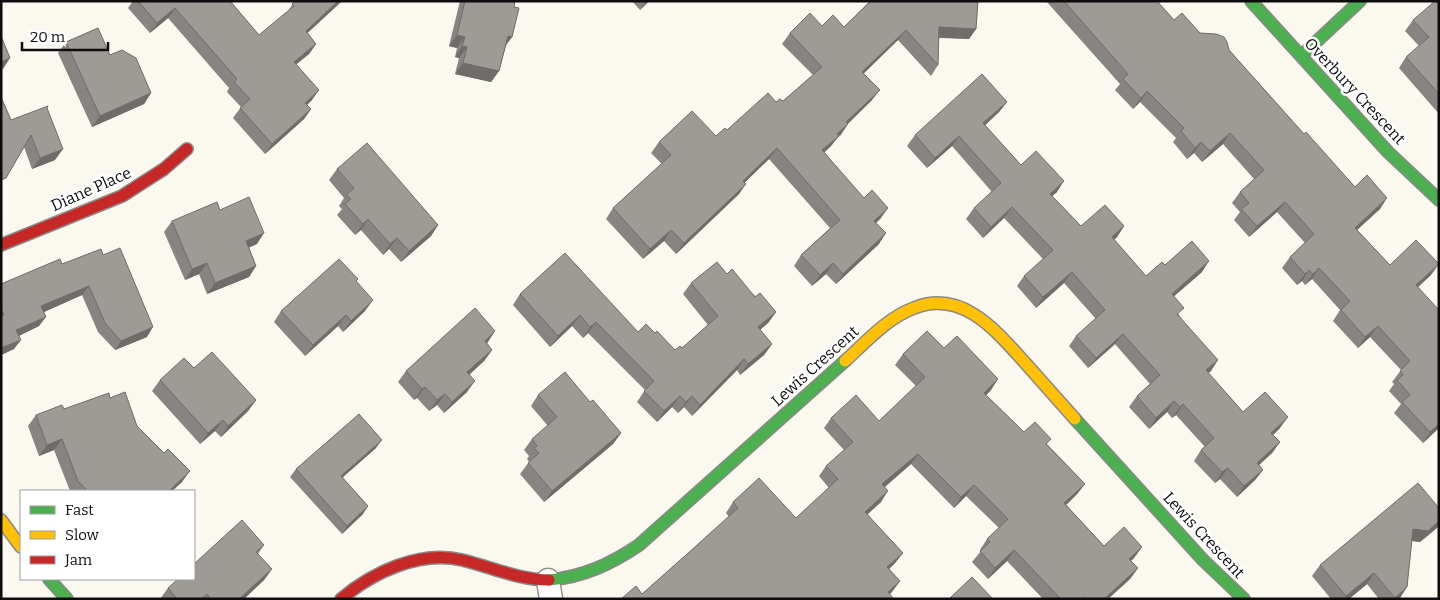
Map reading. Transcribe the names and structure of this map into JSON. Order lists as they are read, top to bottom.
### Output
{
  "streets": {
    "street": ["Overbury Crescent", "Diane Place", "Lewis Crescent"]
  },
  "legend": ["Fast", "Slow", "Jam"],
  "scale_bar": "20 m"
}
